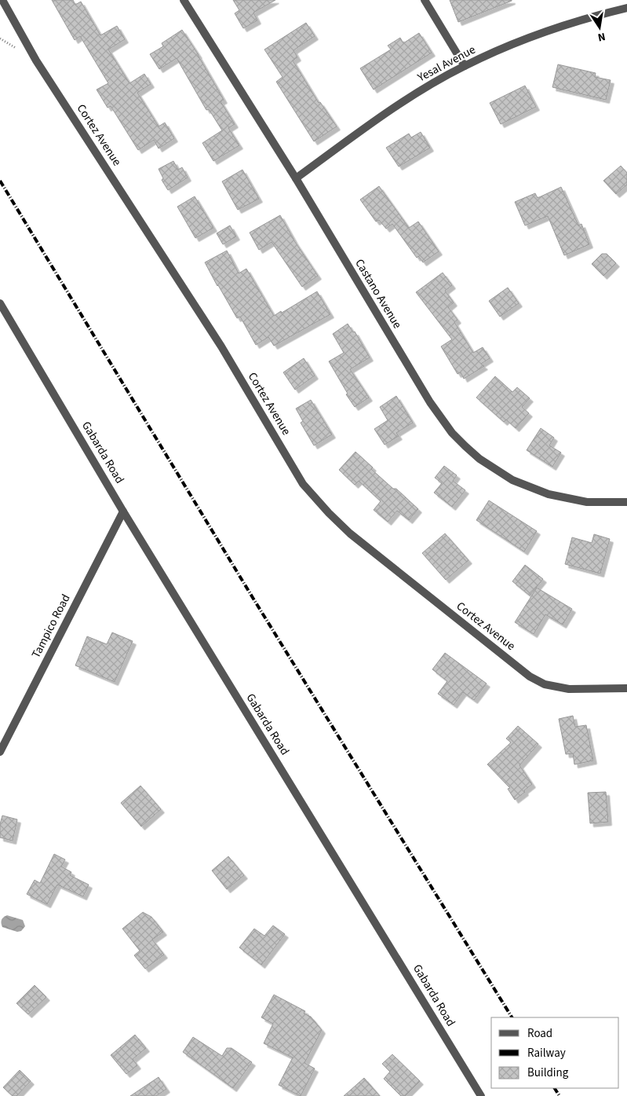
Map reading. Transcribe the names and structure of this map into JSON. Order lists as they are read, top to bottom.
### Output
{
  "streets": {
    "street": [
      "Yesal Avenue",
      "Cortez Avenue",
      "Castano Avenue",
      "Gabarda Road",
      "Tampico Road"
    ]
  },
  "crossings": [
    ["Yesal Avenue", "Castano Avenue"],
    ["Gabarda Road", "Tampico Road"]
  ],
  "legend": ["Road", "Railway", "Building"],
  "north": "bottom"
}
